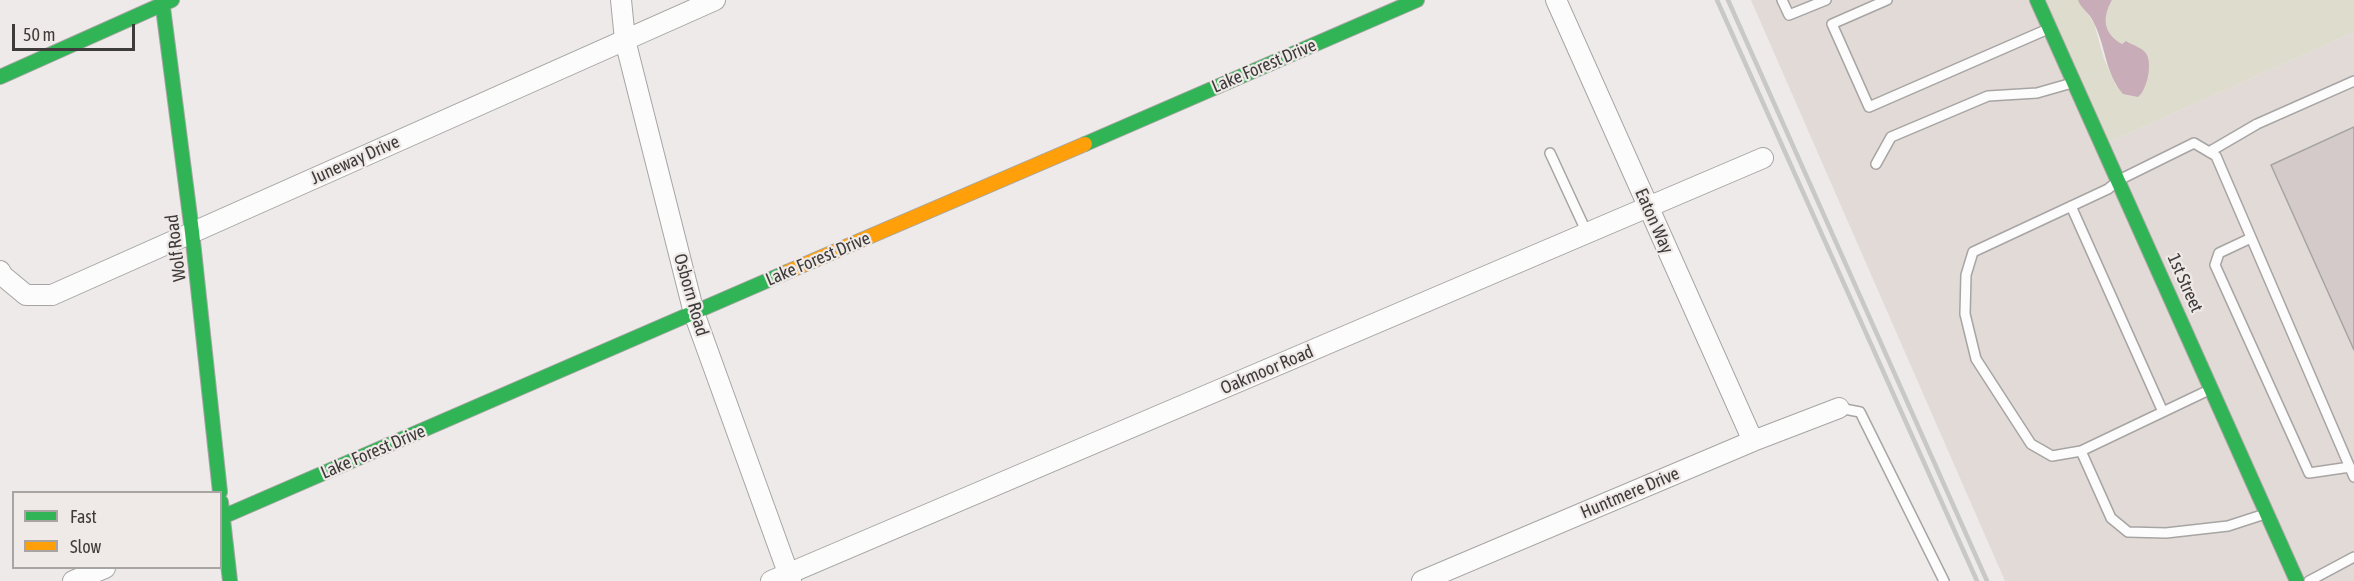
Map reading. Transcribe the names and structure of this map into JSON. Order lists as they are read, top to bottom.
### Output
{
  "streets": {
    "street": [
      "Lake Forest Drive",
      "Juneway Drive",
      "Eaton Way",
      "Wolf Road",
      "1st Street",
      "Osborn Road",
      "Oakmoor Road",
      "Huntmere Drive"
    ]
  },
  "crossings": [
    ["Lake Forest Drive", "Wolf Road"],
    ["Lake Forest Drive", "Osborn Road"],
    ["Juneway Drive", "Wolf Road"],
    ["Juneway Drive", "Osborn Road"],
    ["Eaton Way", "Oakmoor Road"],
    ["Eaton Way", "Huntmere Drive"],
    ["Osborn Road", "Oakmoor Road"]
  ],
  "legend": ["Fast", "Slow"],
  "scale_bar": "50 m"
}
